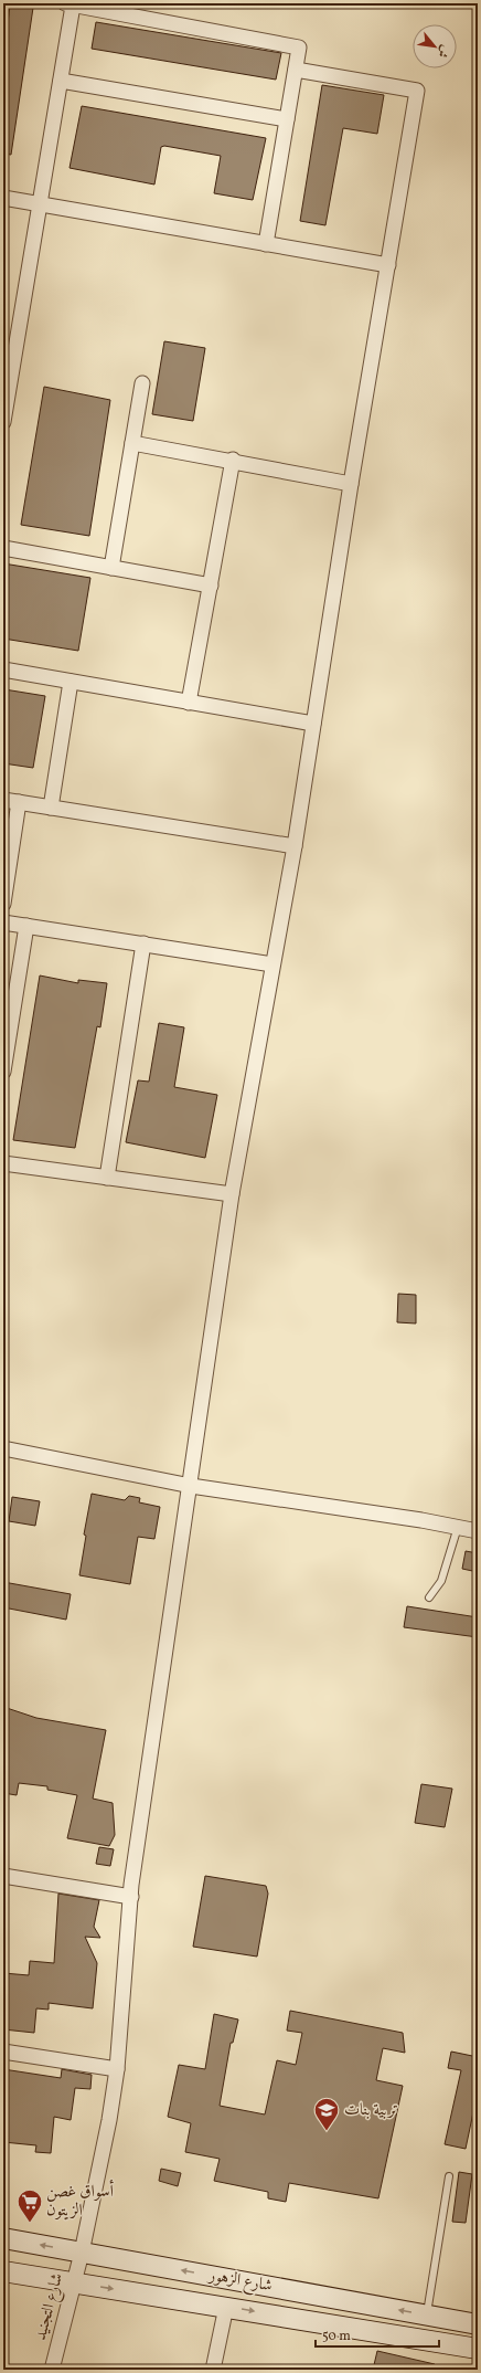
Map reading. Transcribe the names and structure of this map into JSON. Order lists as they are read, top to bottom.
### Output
{
  "streets": {
    "main road": ["شارع الزهور"],
    "street": ["شارع التجنيد"]
  },
  "crossings": [
    ["شارع الزهور", "شارع التجنيد"]
  ],
  "places": {
    "school or university": ["تربية بنات"],
    "supermarket": ["أسواق غصن الزيتون"]
  },
  "scale_bar": "50 m",
  "north": "bottom right"
}
